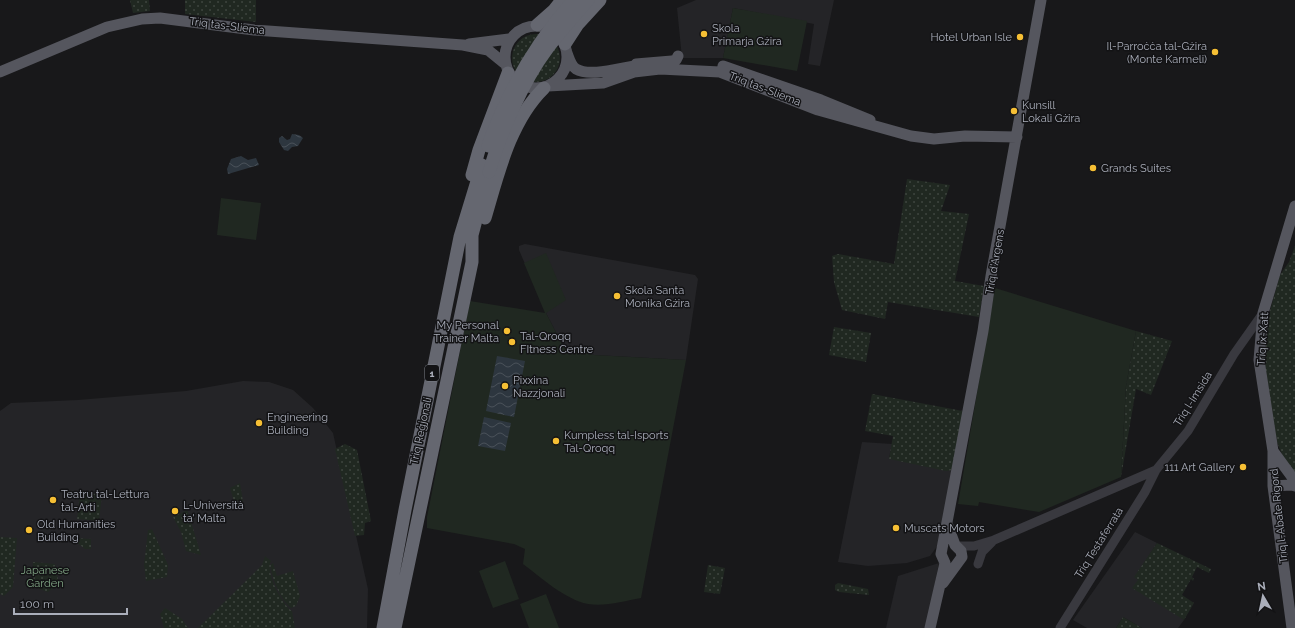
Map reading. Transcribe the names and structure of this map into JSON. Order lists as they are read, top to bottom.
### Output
{
  "streets": {
    "highway": ["1", "Triq Reġjonali"],
    "main road": [
      "Triq tas-Sliema",
      "Triq d'Argens",
      "Triq ix-Xatt",
      "Triq l-Abate Rigord"
    ],
    "street": ["Triq l-Imsida", "Triq Testaferrata"]
  },
  "crossings": [
    ["Triq tas-Sliema", "Triq d'Argens"],
    ["Triq d'Argens", "Triq l-Imsida"],
    ["Triq ix-Xatt", "Triq l-Imsida"],
    ["Triq ix-Xatt", "Triq l-Abate Rigord"],
    ["1", "Triq Reġjonali"],
    ["Triq l-Imsida", "Triq Testaferrata"]
  ],
  "parks": ["Japanese Garden"],
  "places": [
    "Skola Primarja Gżira",
    "Hotel Urban Isle",
    "Il-Parroċċa tal-Gżira (Monte Karmeli)",
    "Kunsill Lokali Gżira",
    "Grands Suites",
    "Skola Santa Monika Gżira",
    "My Personal Trainer Malta",
    "Tal-Qroqq FItness Centre",
    "Pixxina Nazzjonali",
    "Engineering Building",
    "Kumpless tal-Isports Tal-Qroqq",
    "111 Art Gallery",
    "Teatru tal-Lettura tal-Arti",
    "L-Università ta' Malta",
    "Muscats Motors",
    "Old Humanities Building"
  ],
  "scale_bar": "100 m",
  "north": "top"
}
